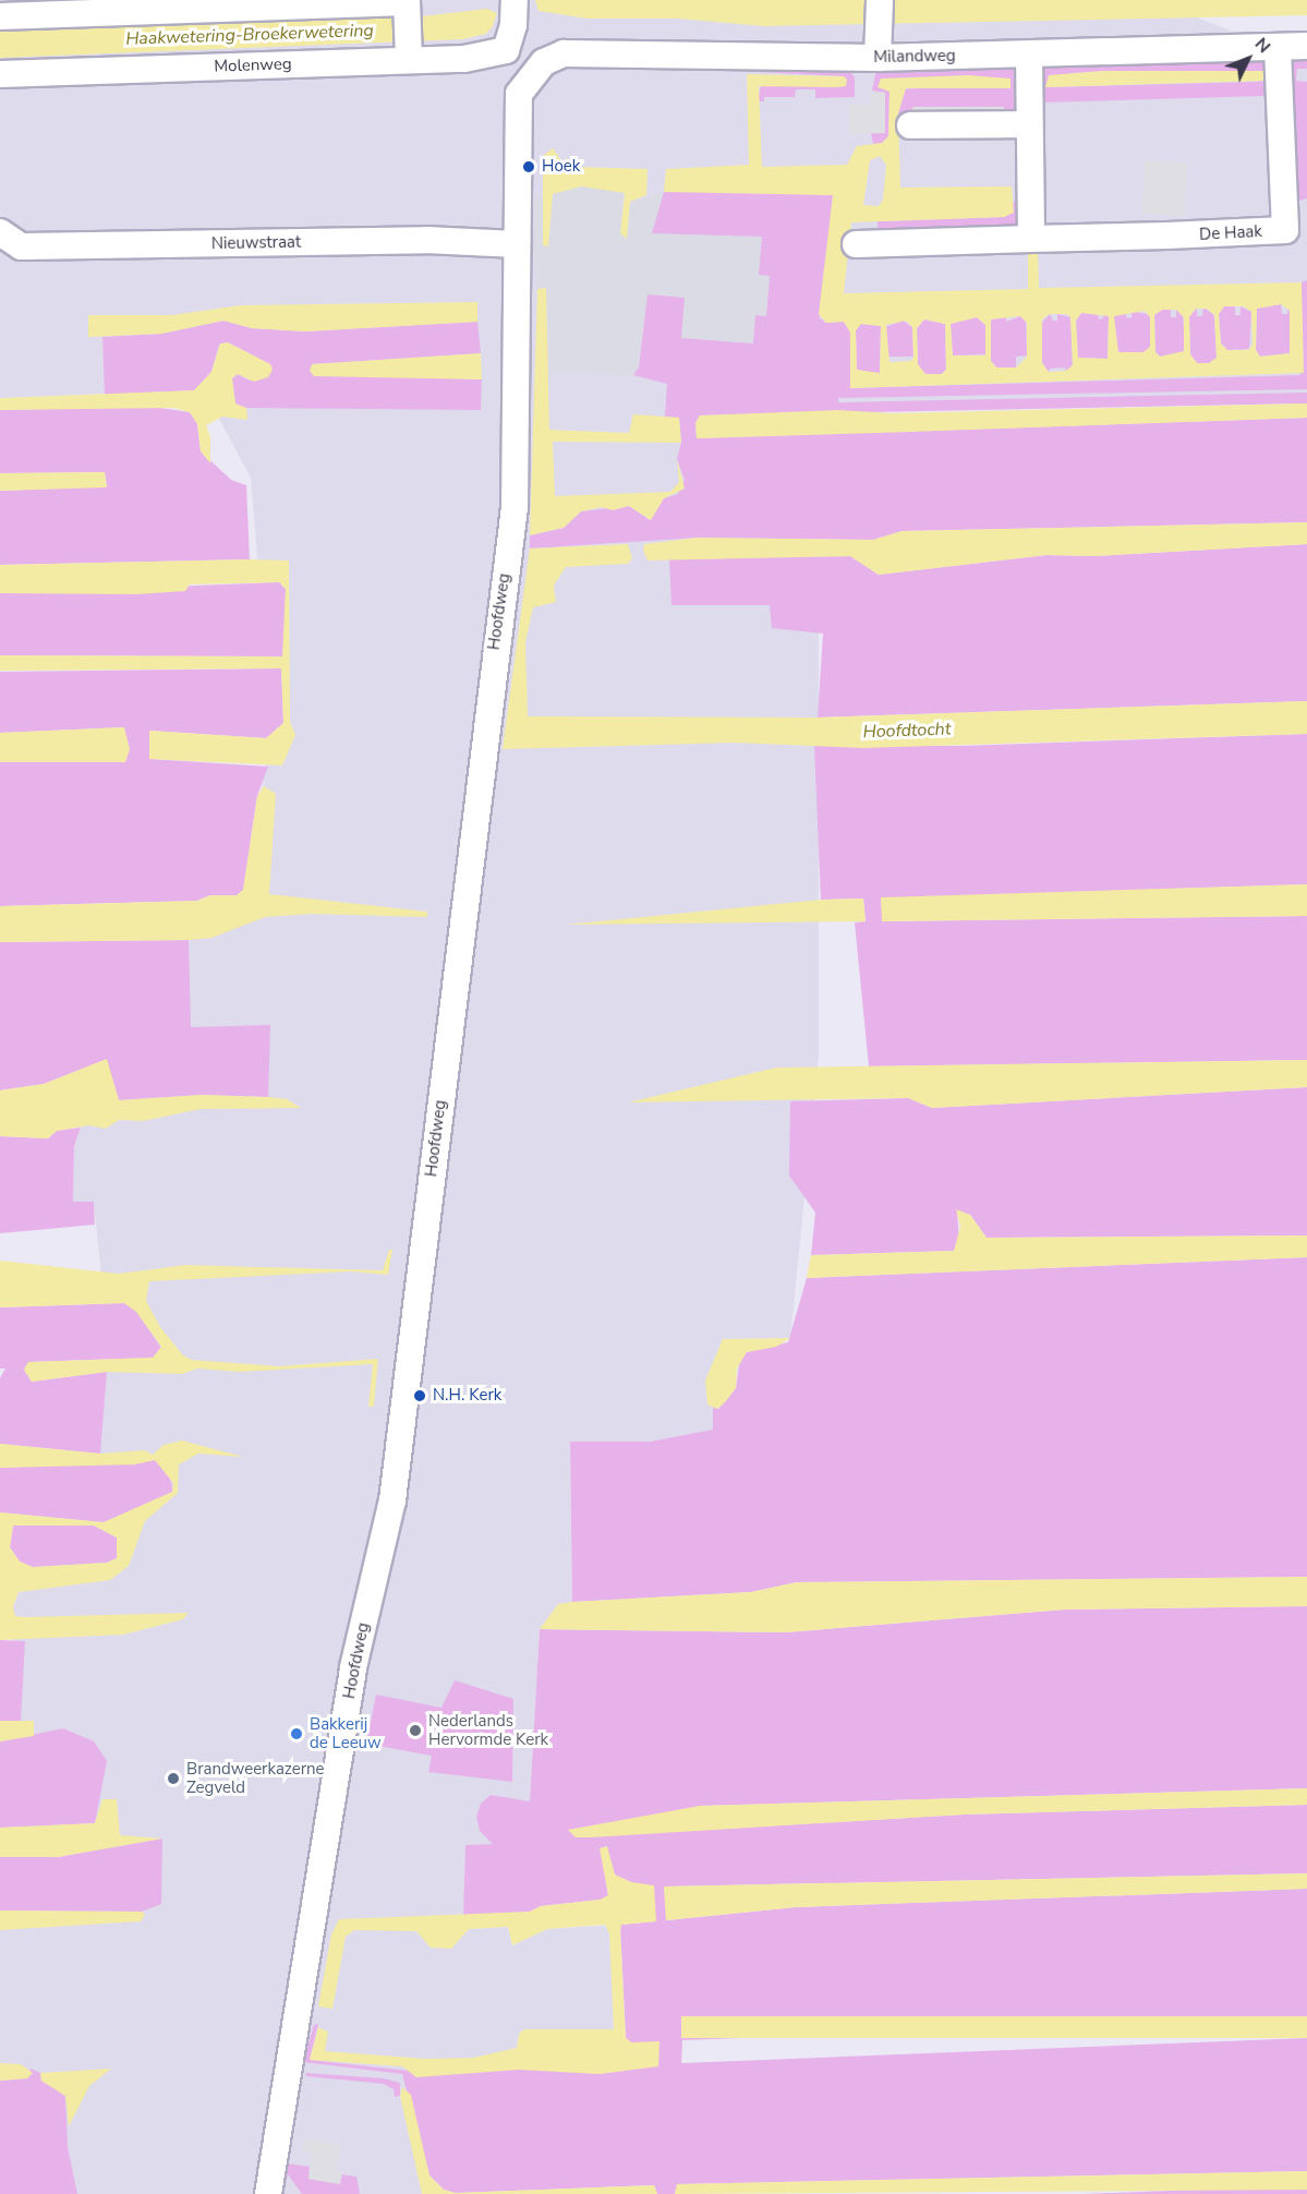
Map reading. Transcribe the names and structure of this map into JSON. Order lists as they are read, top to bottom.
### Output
{
  "streets": {
    "street": [
      "Milandweg",
      "Molenweg",
      "De Haak",
      "Nieuwstraat",
      "Hoofdweg"
    ]
  },
  "crossings": [
    ["Milandweg", "De Haak"],
    ["Milandweg", "Hoofdweg"],
    ["Nieuwstraat", "Hoofdweg"]
  ],
  "water": ["Haakwetering-Broekerwetering", "Hoofdtocht"],
  "places": [
    "Hoek",
    "N.H. Kerk",
    "Nederlands Hervormde Kerk",
    "Bakkerij de Leeuw",
    "Brandweerkazerne Zegveld"
  ],
  "north": "top right"
}
